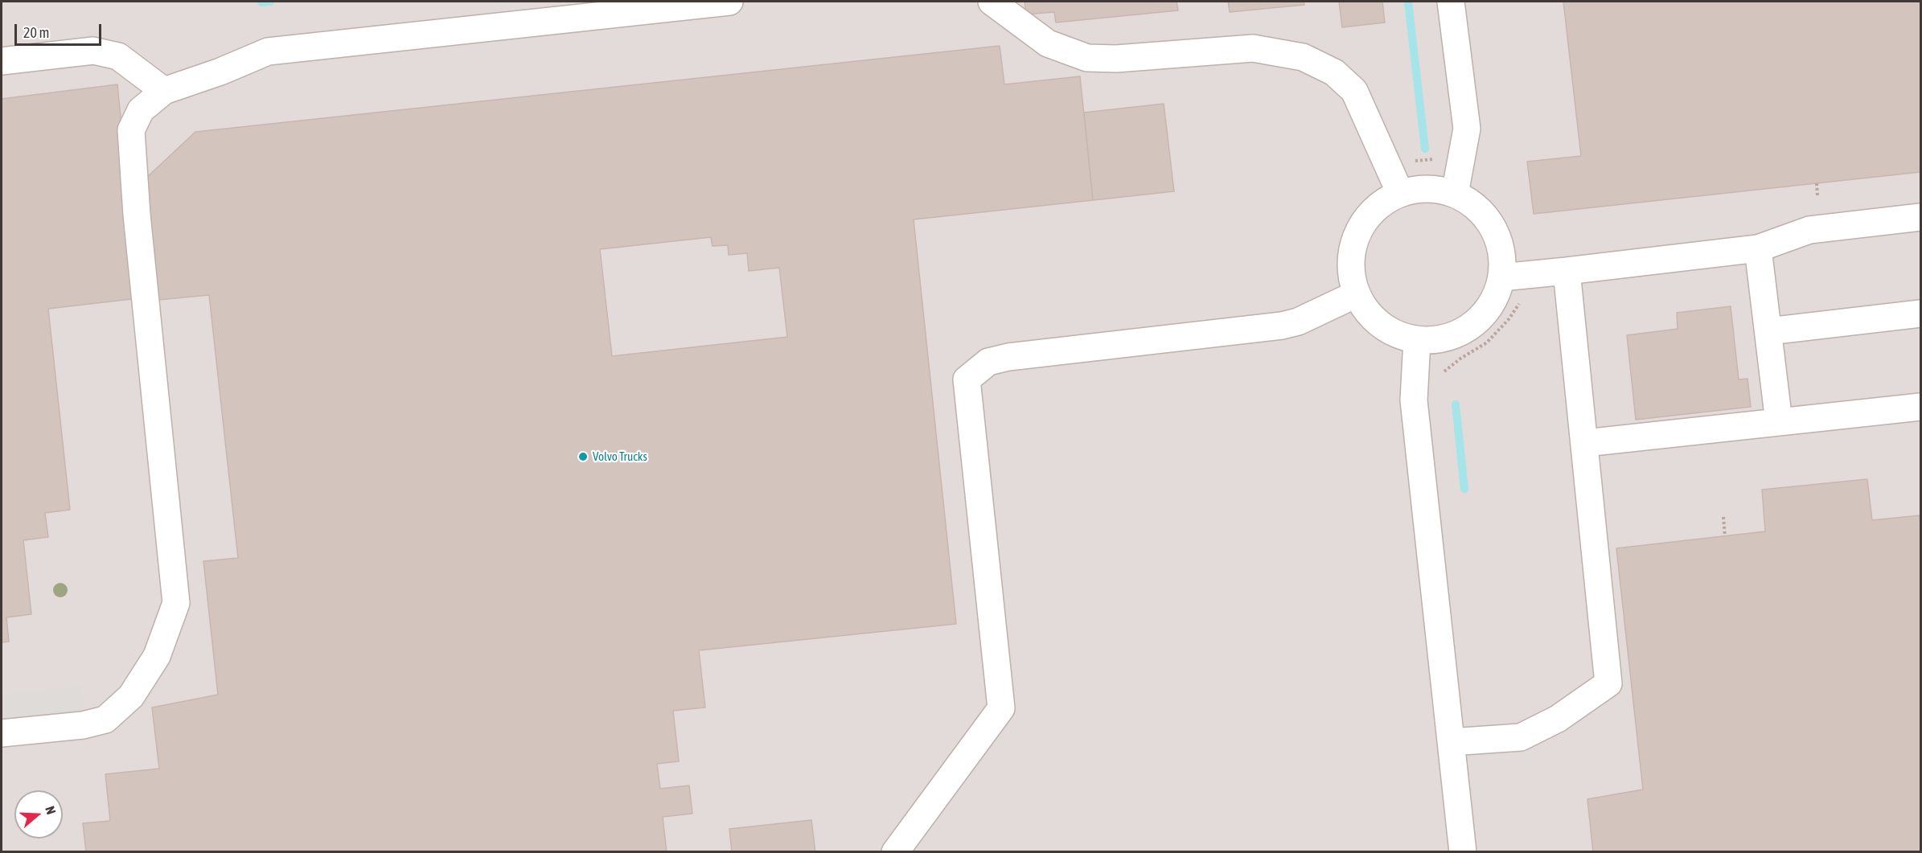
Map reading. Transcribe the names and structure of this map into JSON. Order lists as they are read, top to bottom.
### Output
{
  "places": ["Volvo Trucks"],
  "scale_bar": "20 m",
  "north": "right"
}
